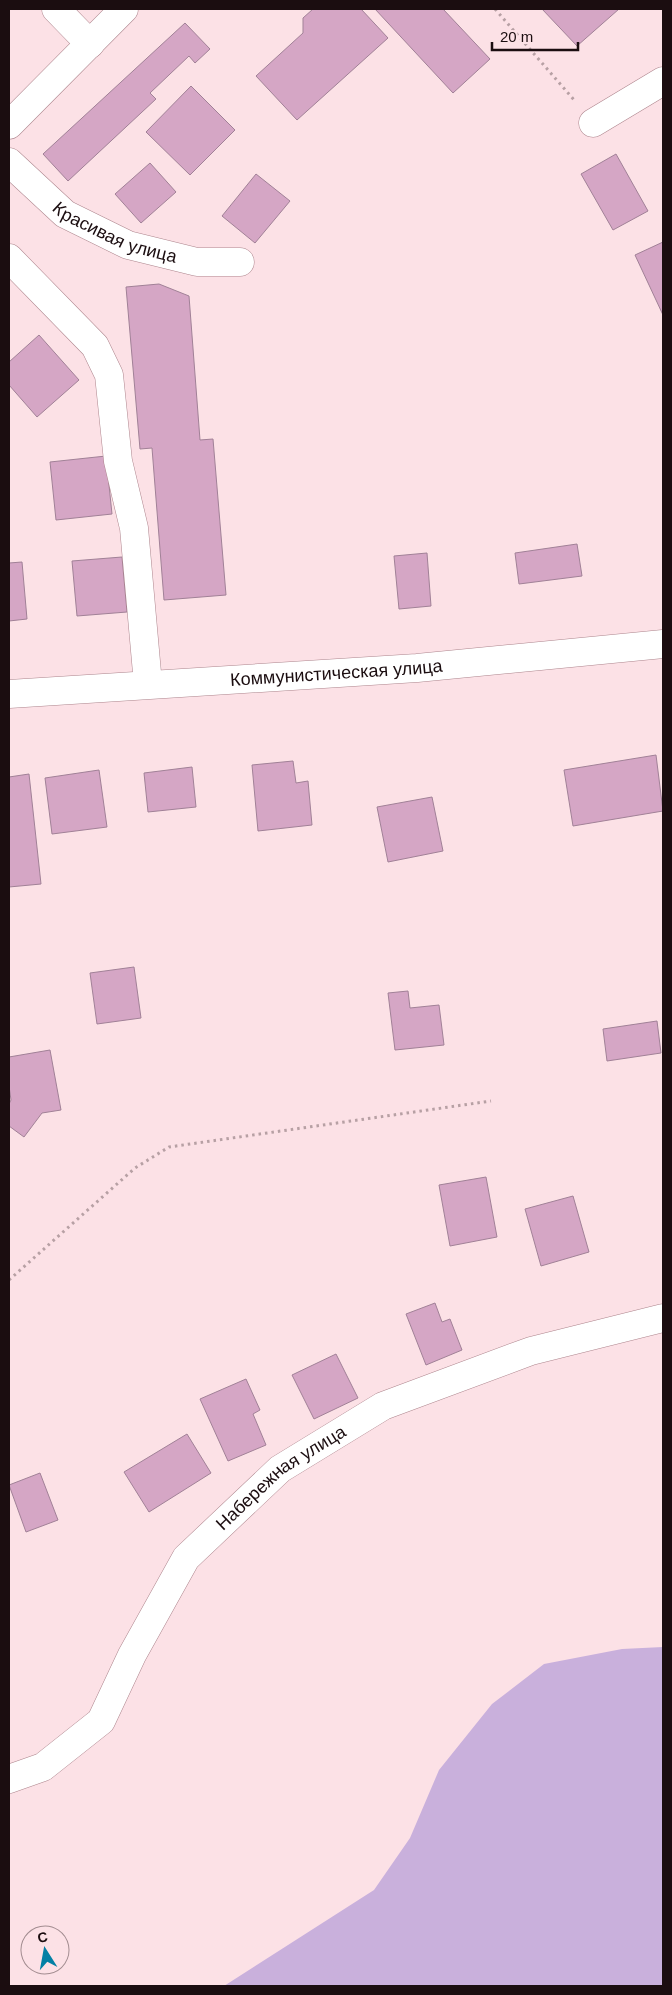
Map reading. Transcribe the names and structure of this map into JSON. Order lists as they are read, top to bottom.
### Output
{
  "streets": {
    "street": ["Красивая улица", "Коммунистическая улица", "Набережная улица"]
  },
  "scale_bar": "20 m",
  "north": "top"
}
